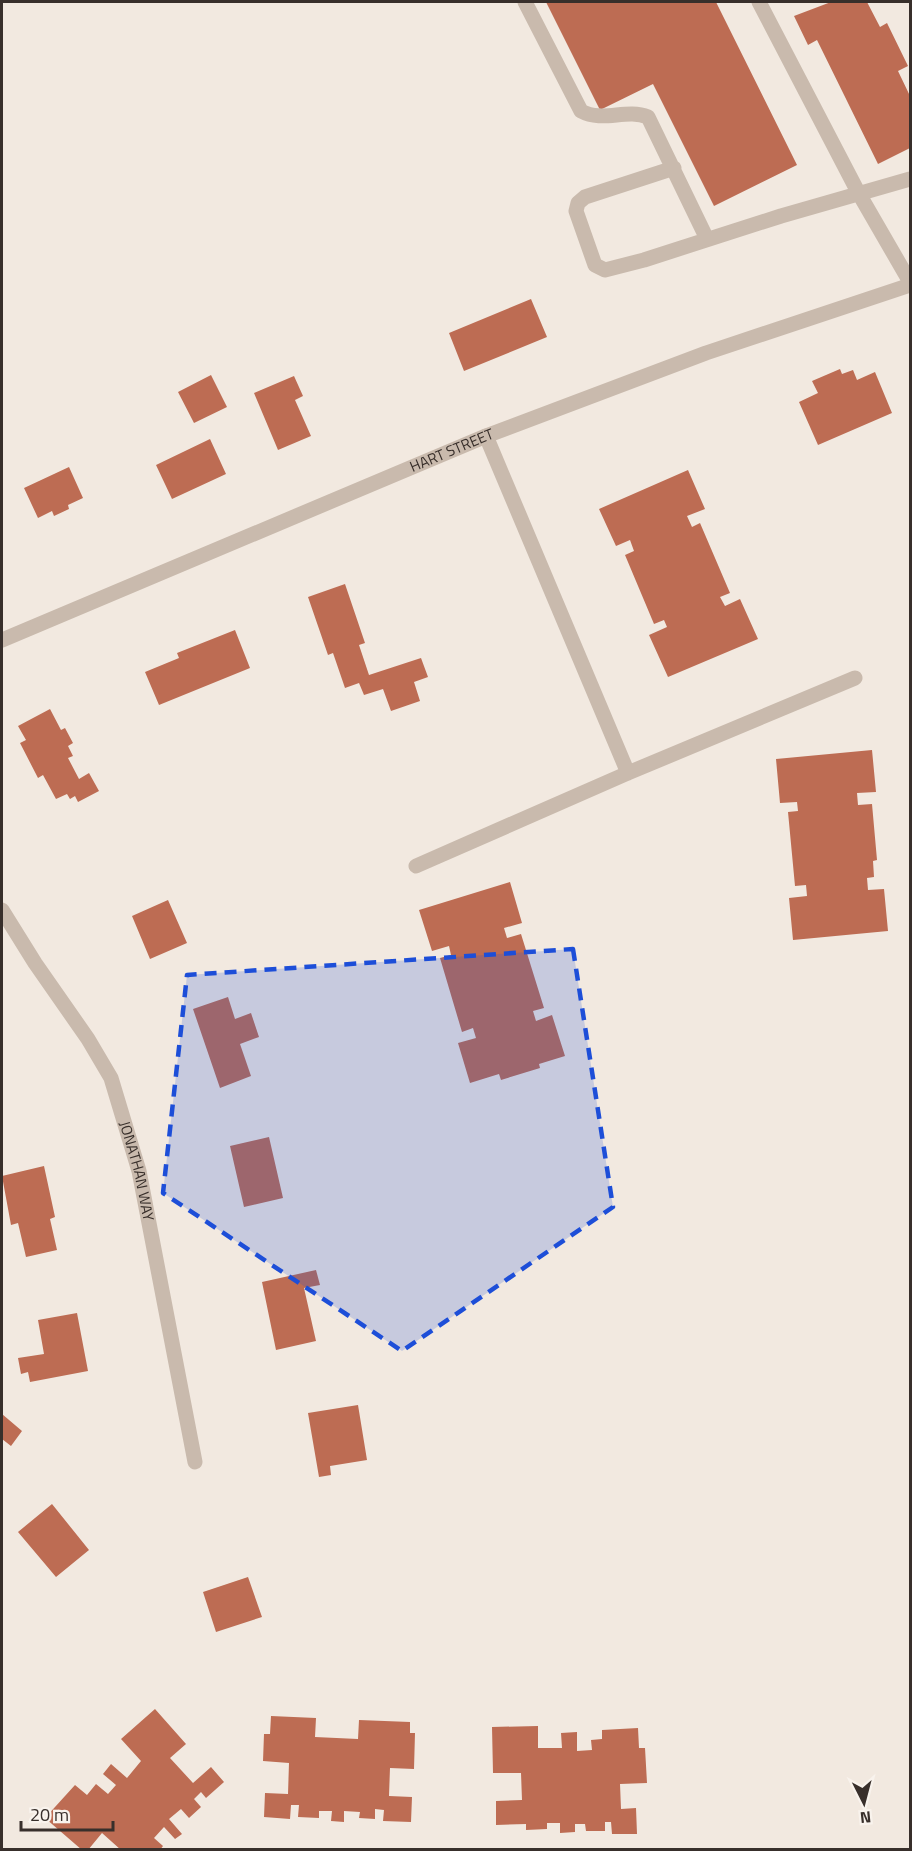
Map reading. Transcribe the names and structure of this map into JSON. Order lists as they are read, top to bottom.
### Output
{
  "streets": {
    "street": ["HART STREET", "JONATHAN WAY"]
  },
  "scale_bar": "20 m",
  "north": "bottom"
}
